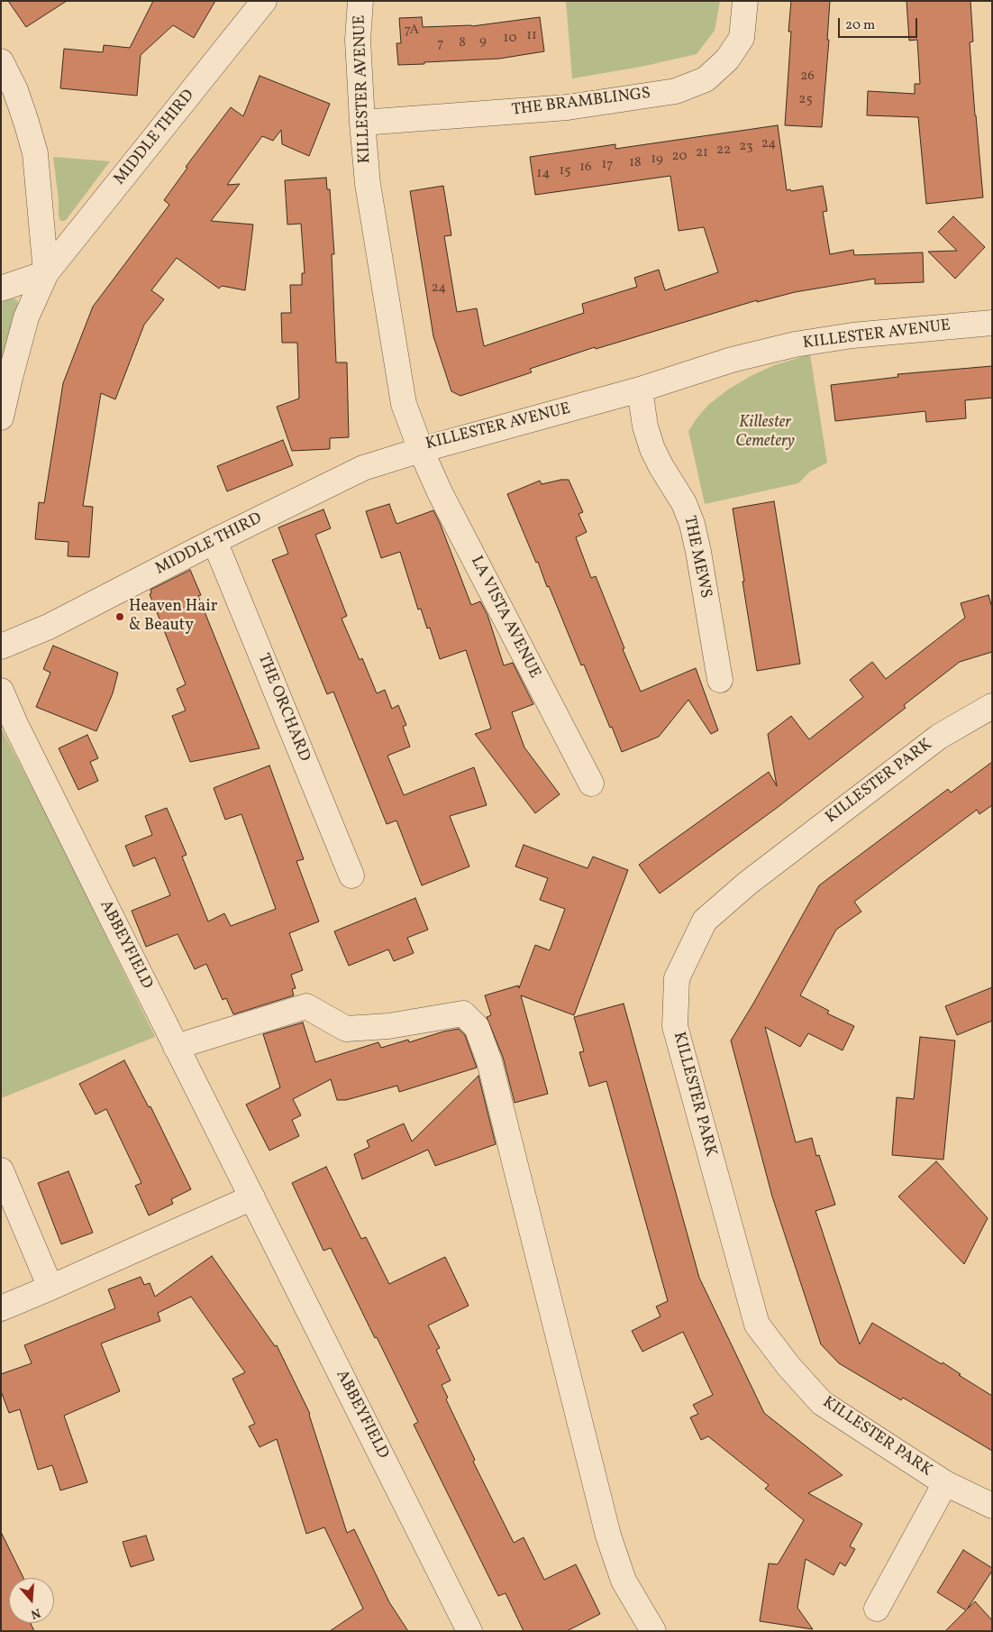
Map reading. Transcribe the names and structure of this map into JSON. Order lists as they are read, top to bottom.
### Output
{
  "streets": {
    "street": [
      "KILLESTER AVENUE",
      "THE BRAMBLINGS",
      "MIDDLE THIRD",
      "THE MEWS",
      "LA VISTA AVENUE",
      "THE ORCHARD",
      "KILLESTER PARK",
      "ABBEYFIELD"
    ]
  },
  "crossings": [
    ["KILLESTER AVENUE", "THE BRAMBLINGS"],
    ["KILLESTER AVENUE", "MIDDLE THIRD"],
    ["KILLESTER AVENUE", "THE MEWS"],
    ["KILLESTER AVENUE", "LA VISTA AVENUE"],
    ["MIDDLE THIRD", "LA VISTA AVENUE"],
    ["MIDDLE THIRD", "THE ORCHARD"]
  ],
  "parks": ["Killester Cemetery"],
  "places": ["Heaven Hair & Beauty"],
  "house_numbers": [
    "7A",
    "11",
    "10",
    "9",
    "8",
    "7",
    "26",
    "25",
    "24",
    "23",
    "22",
    "21",
    "20",
    "19",
    "18",
    "17",
    "16",
    "15",
    "14",
    "24"
  ],
  "scale_bar": "20 m",
  "north": "bottom"
}
